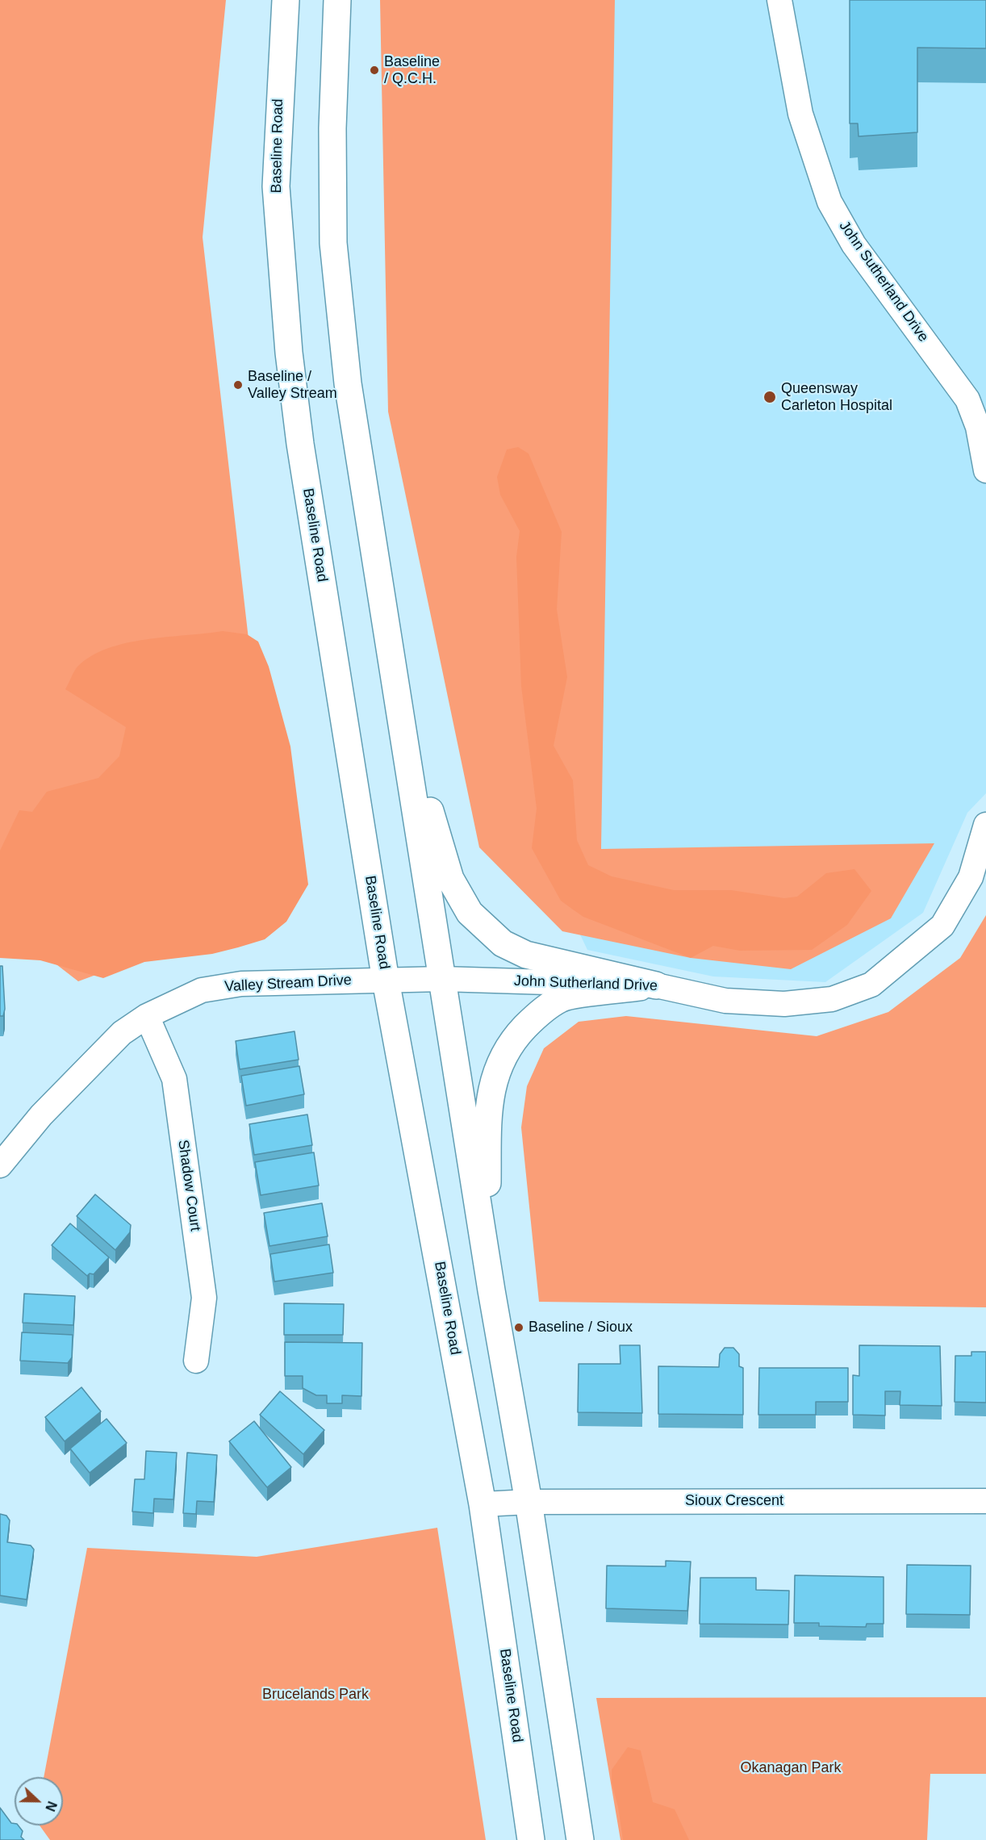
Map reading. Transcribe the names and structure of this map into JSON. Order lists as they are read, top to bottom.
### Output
{
  "streets": {
    "main road": ["Baseline Road"],
    "street": [
      "John Sutherland Drive",
      "Valley Stream Drive",
      "Shadow Court",
      "Sioux Crescent"
    ]
  },
  "crossings": [
    ["Baseline Road", "Valley Stream Drive"],
    ["Baseline Road", "Sioux Crescent"],
    ["John Sutherland Drive", "Valley Stream Drive"],
    ["Valley Stream Drive", "Shadow Court"]
  ],
  "parks": ["Brucelands Park", "Okanagan Park"],
  "places": [
    "Baseline / Q.C.H.",
    "Baseline / Valley Stream",
    "Queensway Carleton Hospital",
    "Baseline / Sioux"
  ],
  "north": "right"
}
